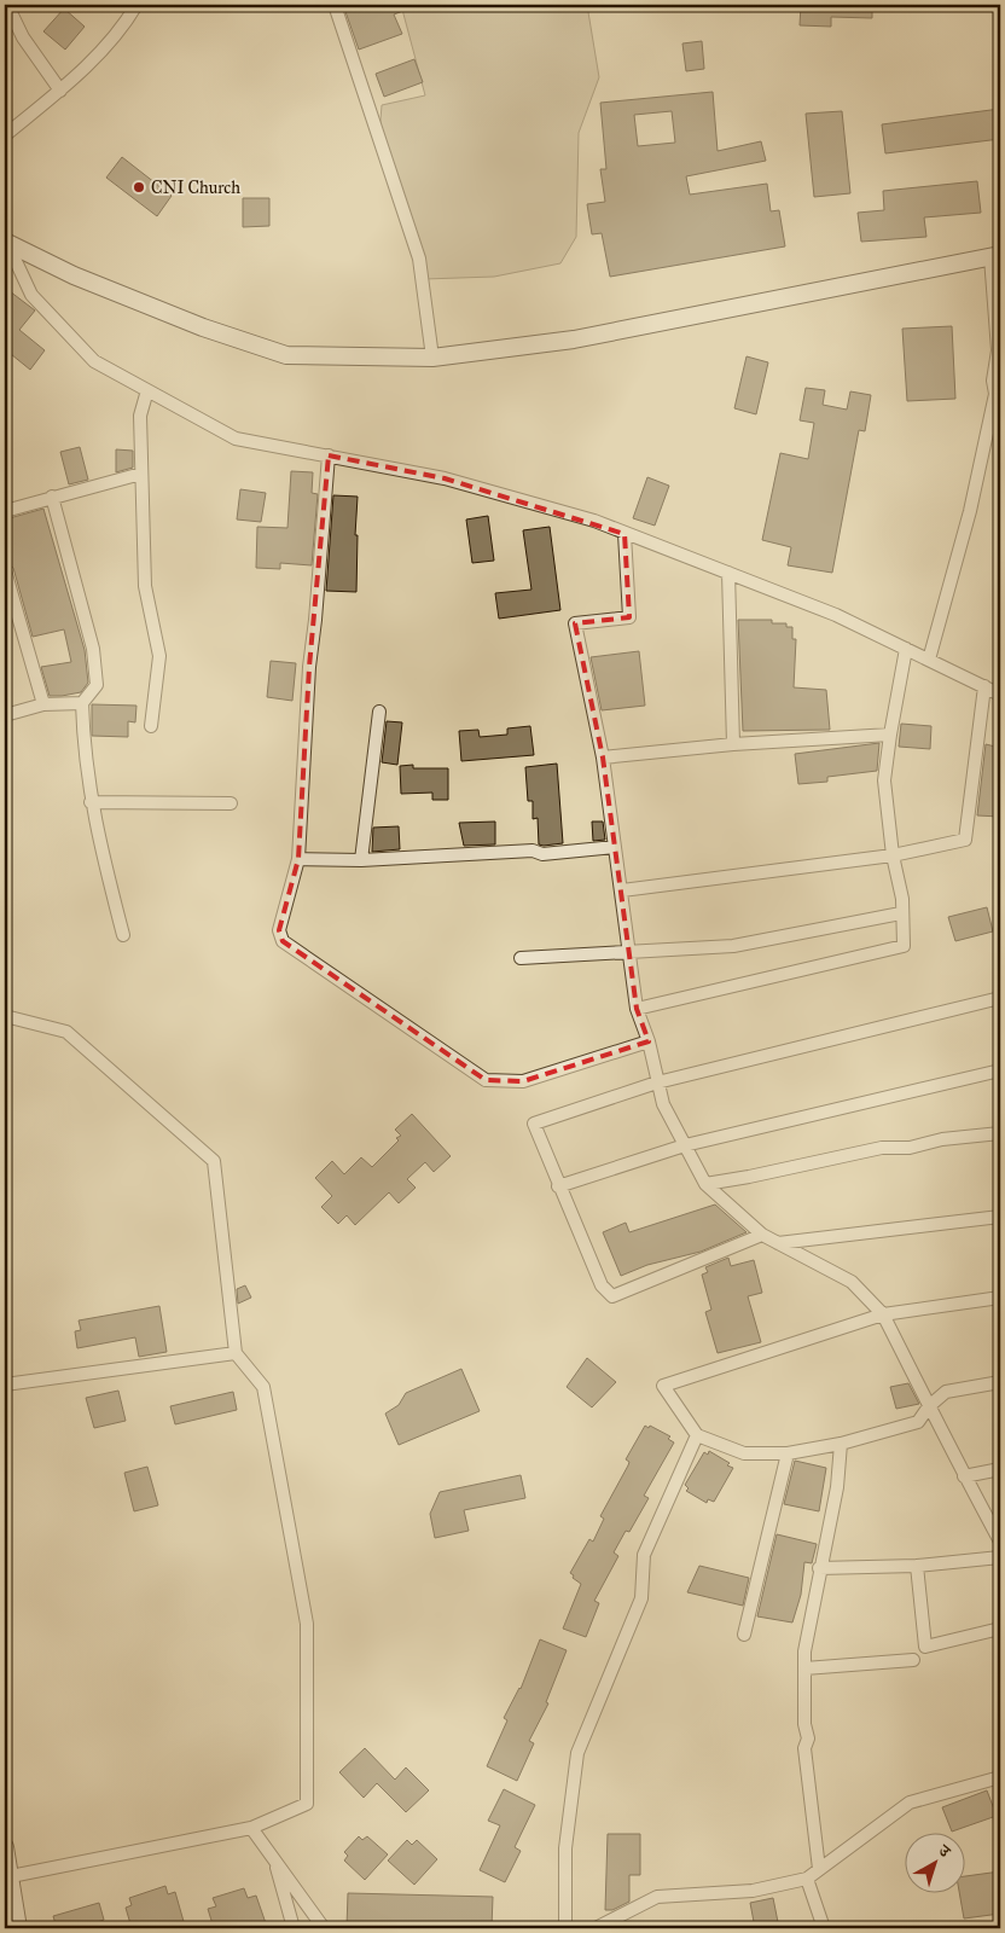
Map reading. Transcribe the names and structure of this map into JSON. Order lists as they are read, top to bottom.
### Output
{
  "places": ["CNI Church"],
  "north": "top right"
}
